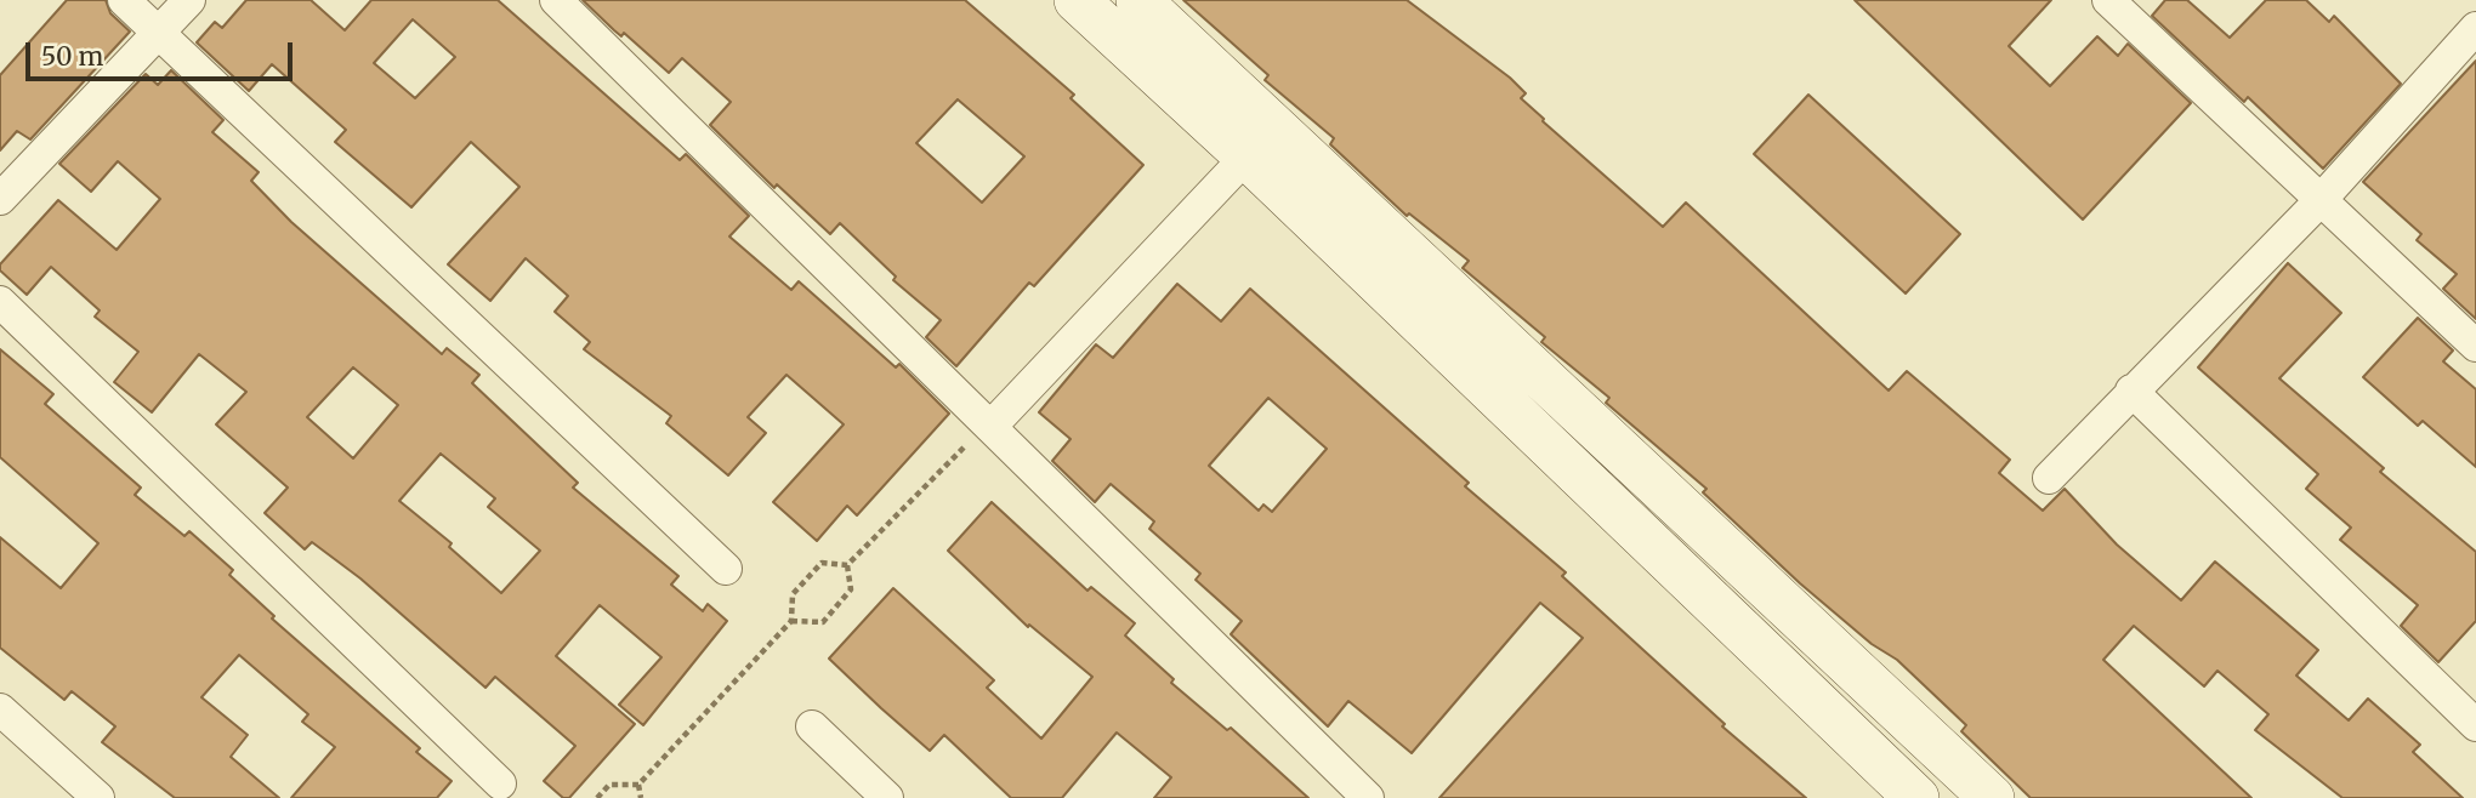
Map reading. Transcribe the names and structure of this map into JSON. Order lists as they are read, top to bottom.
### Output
{
  "scale_bar": "50 m"
}
